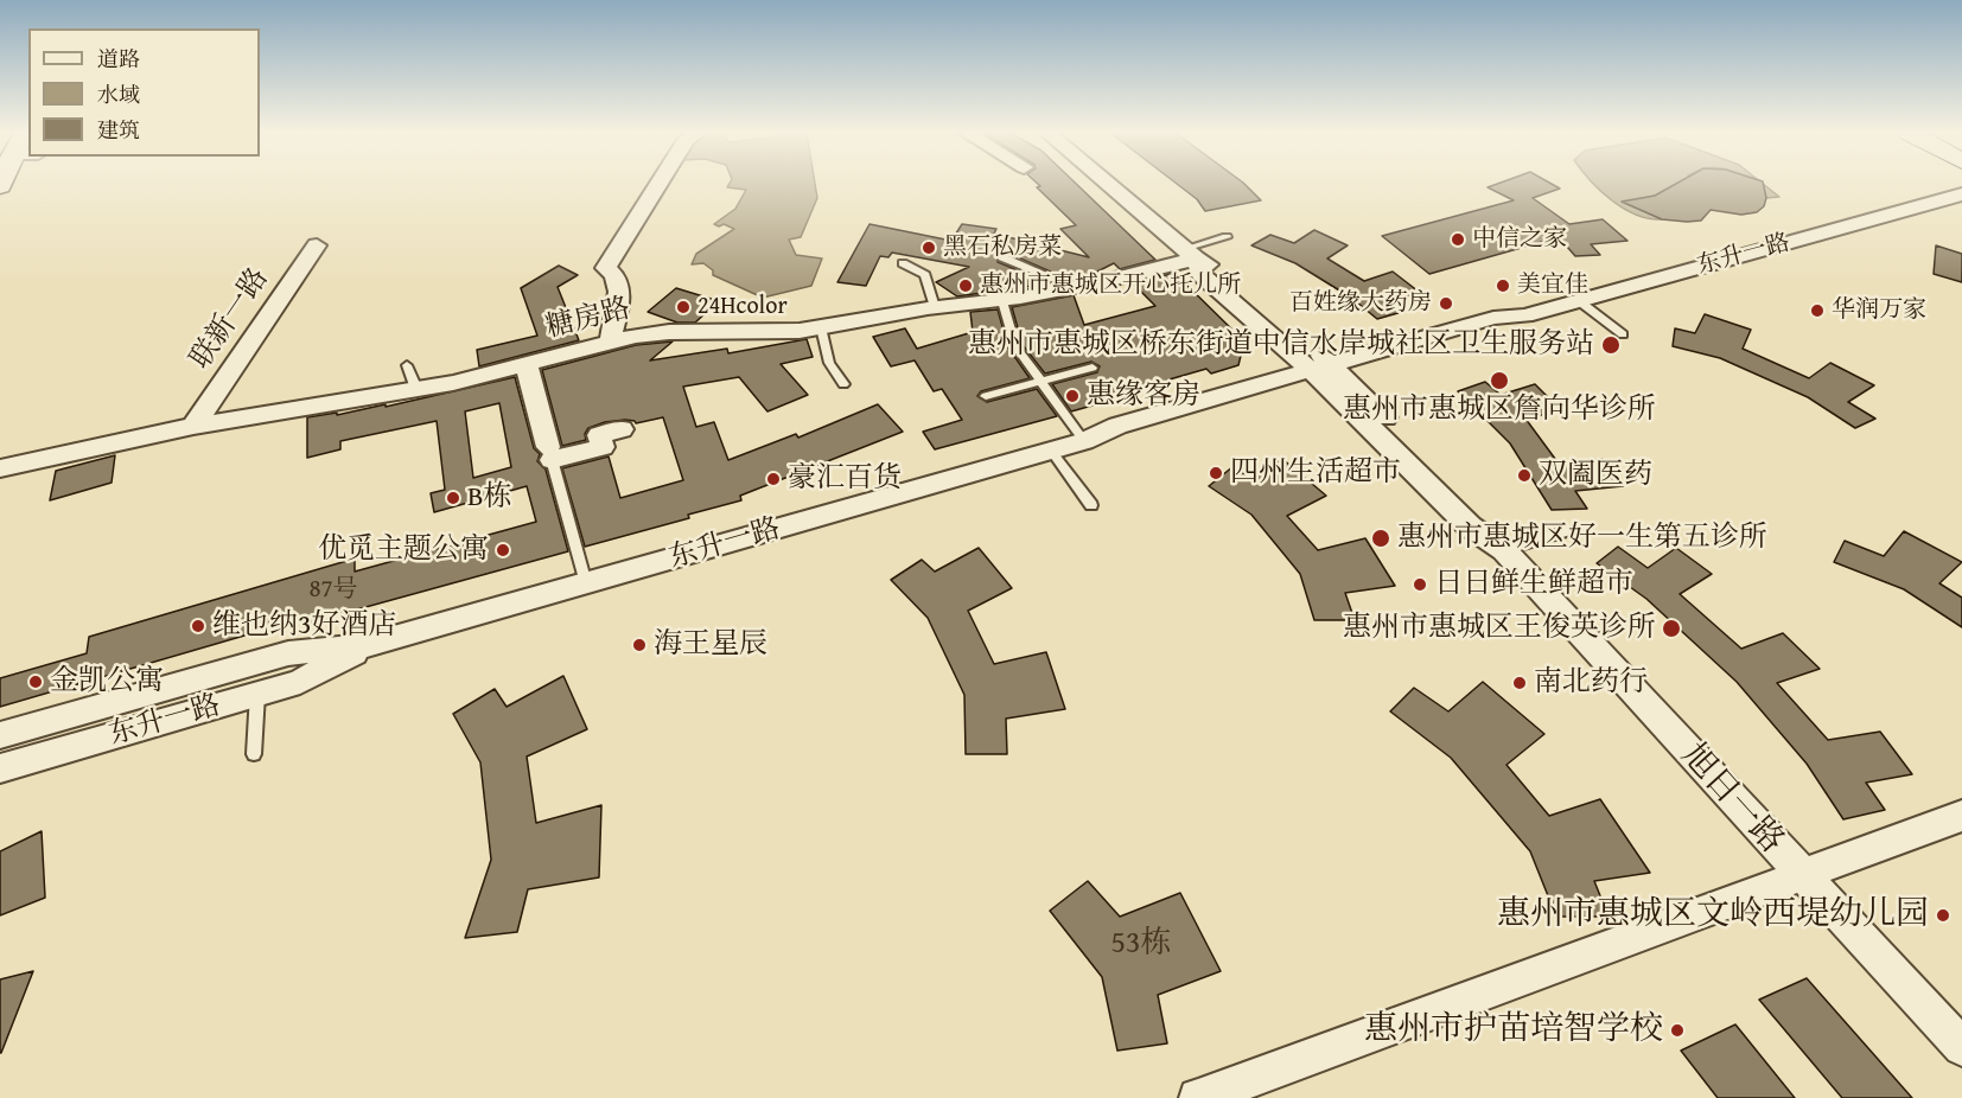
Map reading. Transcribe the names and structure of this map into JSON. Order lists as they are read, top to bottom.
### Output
{
  "streets": {
    "street": [
      "东升一路",
      "联新一路",
      "糖房路",
      "旭日一路"
    ]
  },
  "crossings": [
    ["东升一路", "旭日一路"],
    ["联新一路", "糖房路"],
    ["糖房路", "旭日一路"]
  ],
  "places": [
    "中信之家",
    "黑石私房菜",
    "惠州市惠城区开心托儿所",
    "美宜佳",
    "百姓缘大药房",
    "24Hcolor",
    "华润万家",
    "惠州市惠城区桥东街道中信水岸城社区卫生服务站",
    "惠州市惠城区詹向华诊所",
    "惠缘客房",
    "四州生活超市",
    "双阖医药",
    "豪汇百货",
    "B栋",
    "惠州市惠城区好一生第五诊所",
    "优觅主题公寓",
    "日日鲜生鲜超市",
    "维也纳3好酒店",
    "惠州市惠城区王俊英诊所",
    "海王星辰",
    "金凯公寓",
    "南北药行",
    "惠州市惠城区文岭西堤幼儿园",
    "惠州市护苗培智学校"
  ],
  "house_numbers": ["87号", "53栋"],
  "legend": ["道路", "水域", "建筑"]
}
